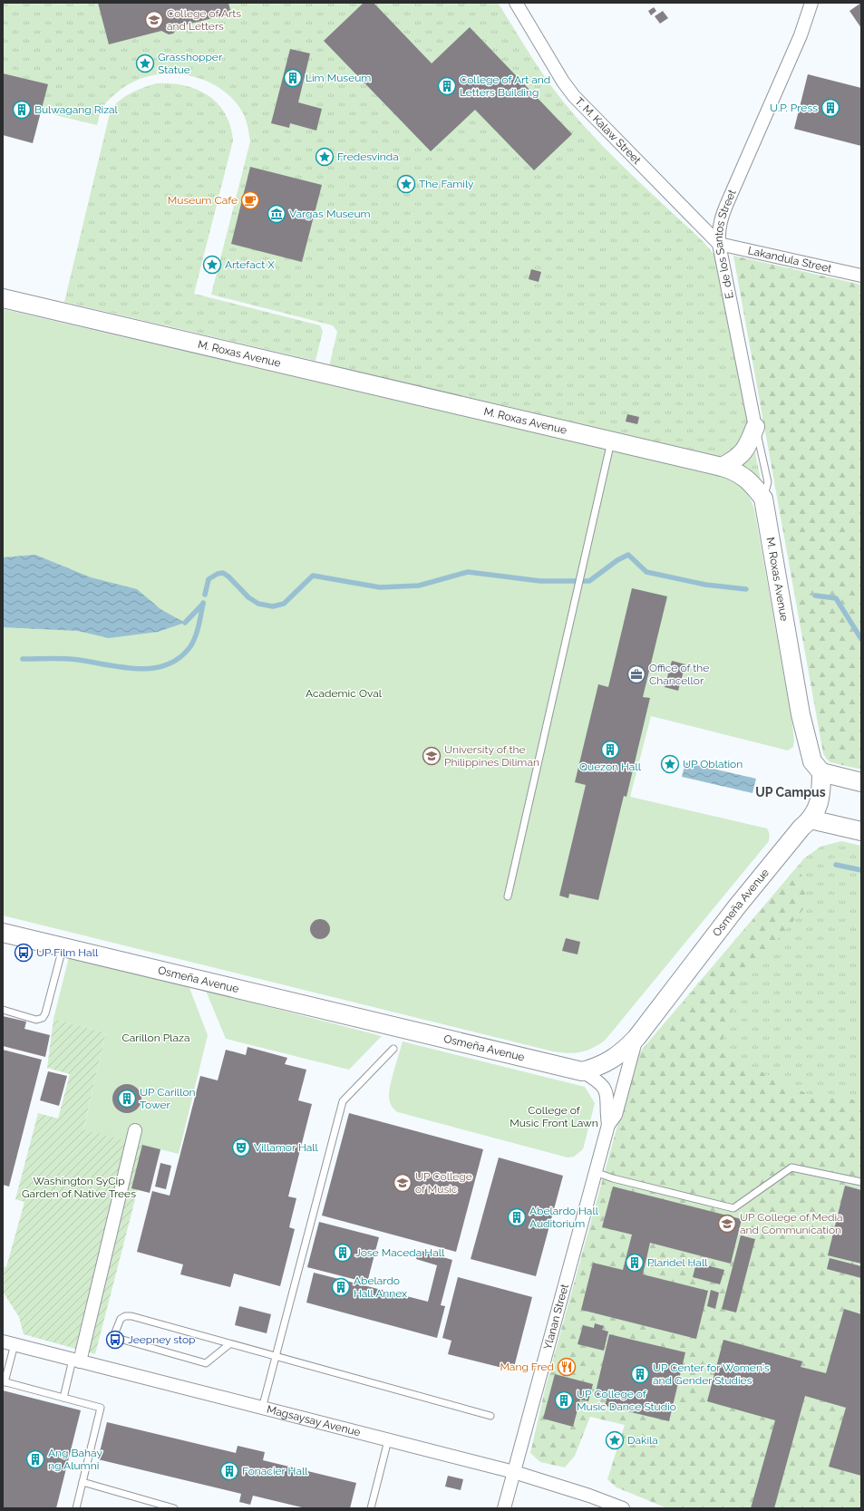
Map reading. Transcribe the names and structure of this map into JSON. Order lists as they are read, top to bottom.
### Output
{
  "streets": {
    "street": [
      "T. M. Kalaw Street",
      "E. de los Santos Street",
      "Lakandula Street",
      "M. Roxas Avenue",
      "Osmeña Avenue",
      "Ylanan Street",
      "Magsaysay Avenue"
    ]
  },
  "crossings": [
    ["T. M. Kalaw Street", "E. de los Santos Street"],
    ["T. M. Kalaw Street", "Lakandula Street"],
    ["E. de los Santos Street", "Lakandula Street"],
    ["E. de los Santos Street", "M. Roxas Avenue"],
    ["M. Roxas Avenue", "Osmeña Avenue"],
    ["Osmeña Avenue", "Ylanan Street"],
    ["Ylanan Street", "Magsaysay Avenue"]
  ],
  "districts": ["UP Campus"],
  "parks": [
    "Academic Oval",
    "Carillon Plaza",
    "College of Music Front Lawn",
    "Washington SyCip Garden of Native Trees"
  ],
  "places": {
    "school or university": [
      "College of Arts and Letters",
      "University of the Philippines Diliman",
      "UP College of Music",
      "UP College of Media and Communication"
    ],
    "place": [
      "Grasshopper Statue",
      "Fredesvinda",
      "The Family",
      "Artefact X",
      "UP Oblation",
      "Dakila"
    ],
    "building": [
      "Lim Museum",
      "College of Art and Letters Building",
      "U.P. Press",
      "Bulwagang Rizal",
      "Quezon Hall",
      "UP Carillon Tower",
      "Abelardo Hall Auditorium",
      "Jose Maceda Hall",
      "Plaridel Hall",
      "Abelardo Hall Annex",
      "UP Center for Women's and Gender Studies",
      "UP College of Music Dance Studio",
      "Ang Bahay ng Alumni",
      "Fonacier Hall"
    ],
    "cafe": ["Museum Cafe"],
    "museum": ["Vargas Museum"],
    "office": ["Office of the Chancellor"],
    "bus stop": ["UP Film Hall", "Jeepney stop"],
    "theatre": ["Villamor Hall"],
    "restaurant": ["Mang Fred"]
  }
}
